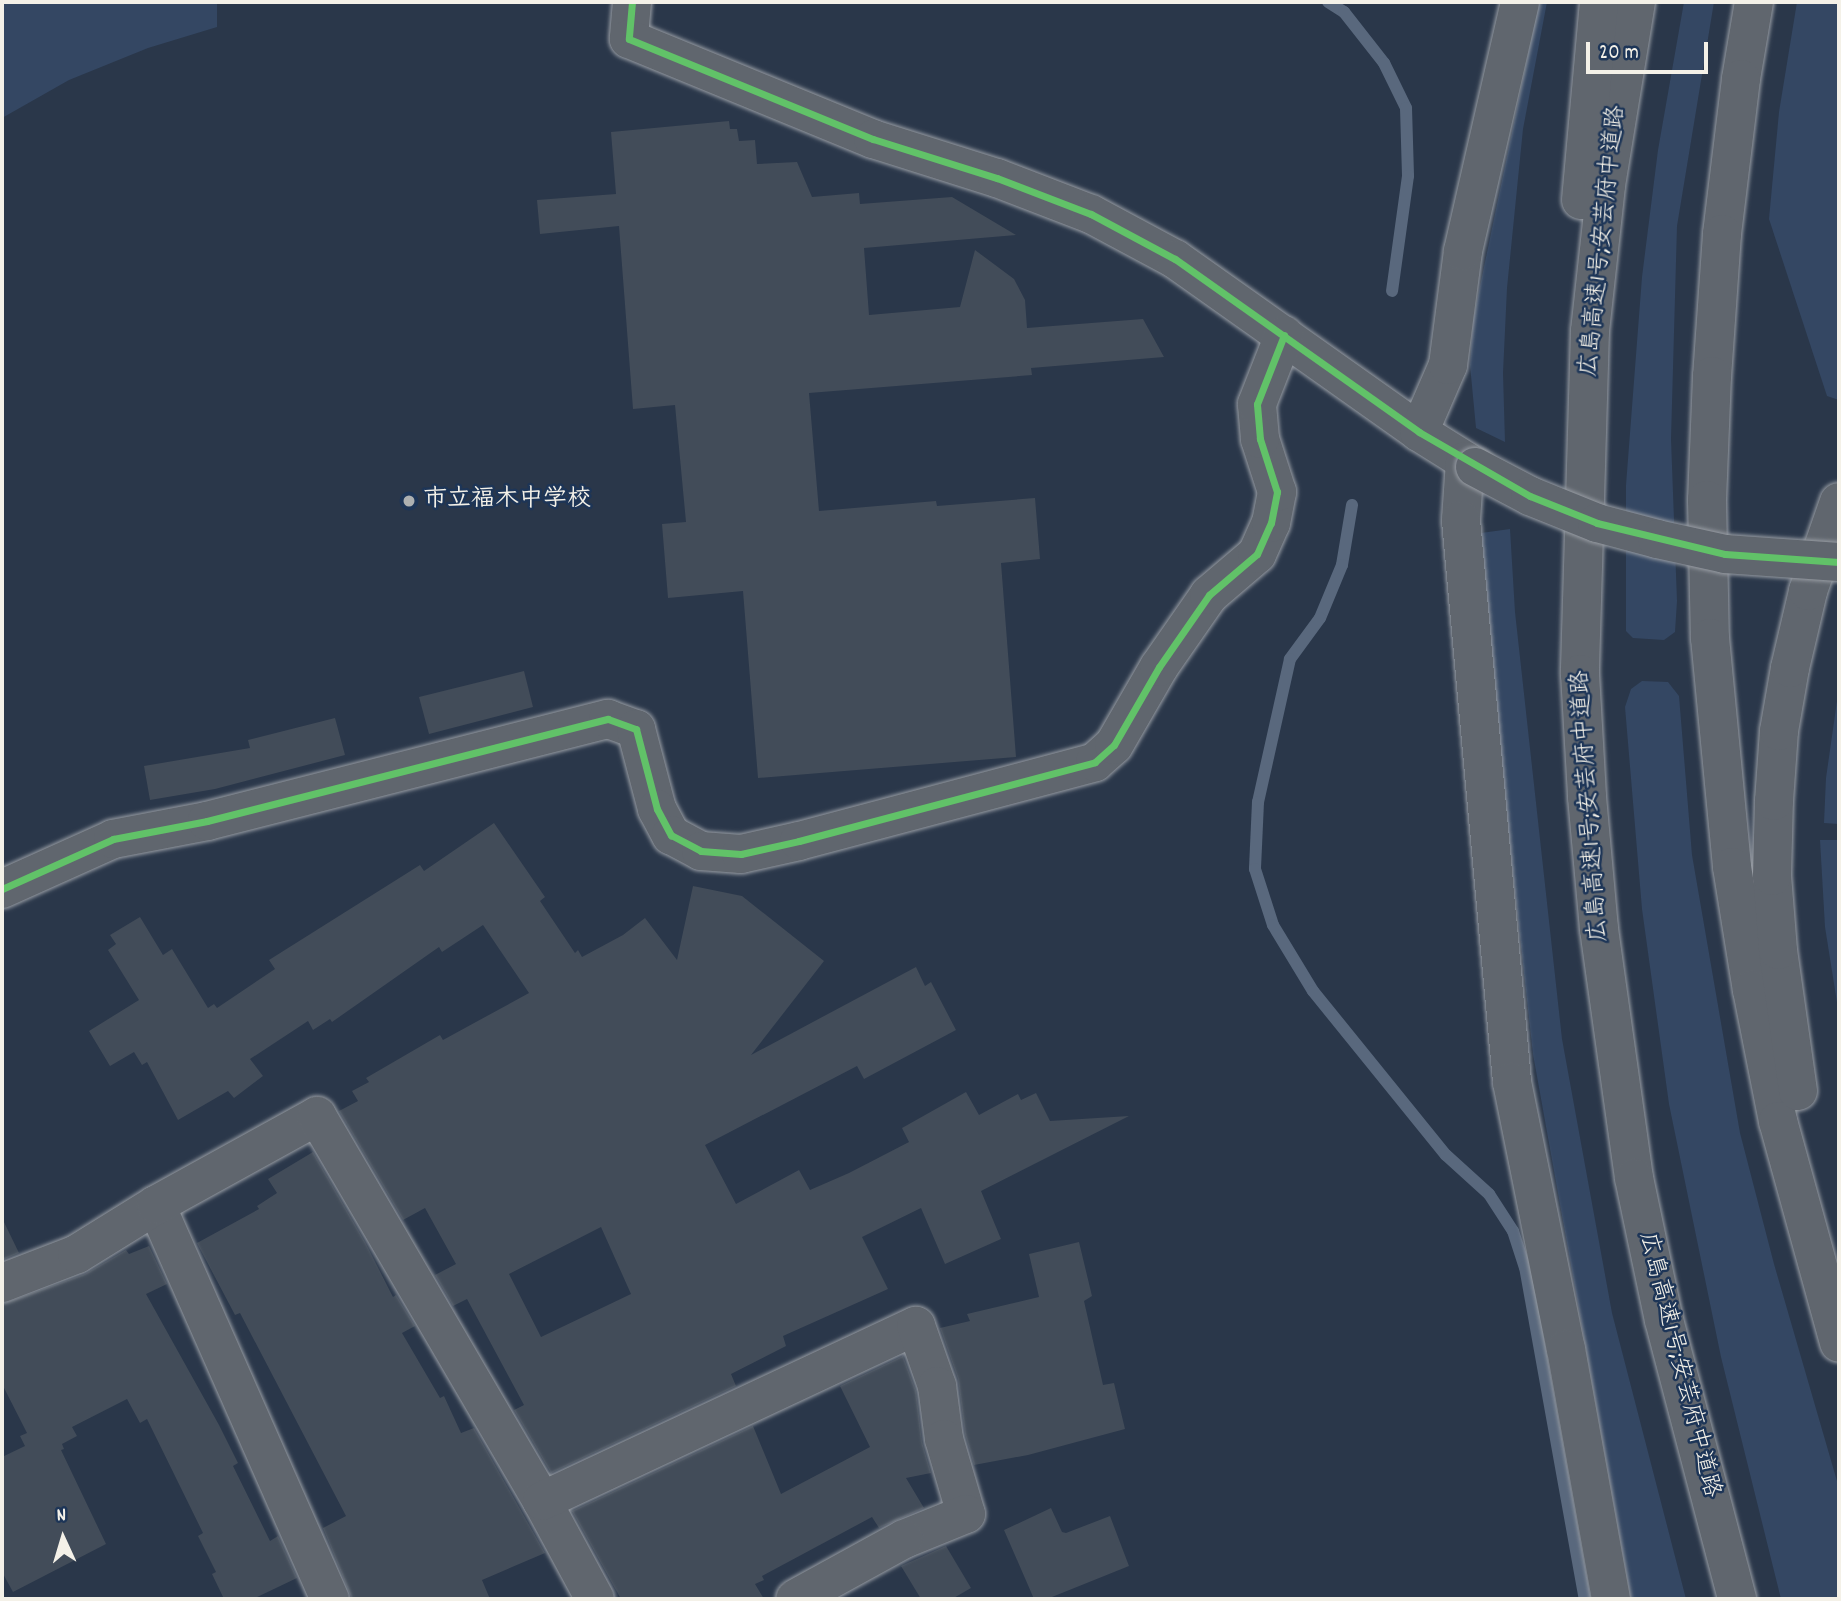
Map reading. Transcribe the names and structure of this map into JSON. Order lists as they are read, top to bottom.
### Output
{
  "streets": {
    "main road": ["広島高速1号;安芸府中道路"]
  },
  "places": ["市立福木中学校"],
  "scale_bar": "20 m",
  "north": "top"
}
